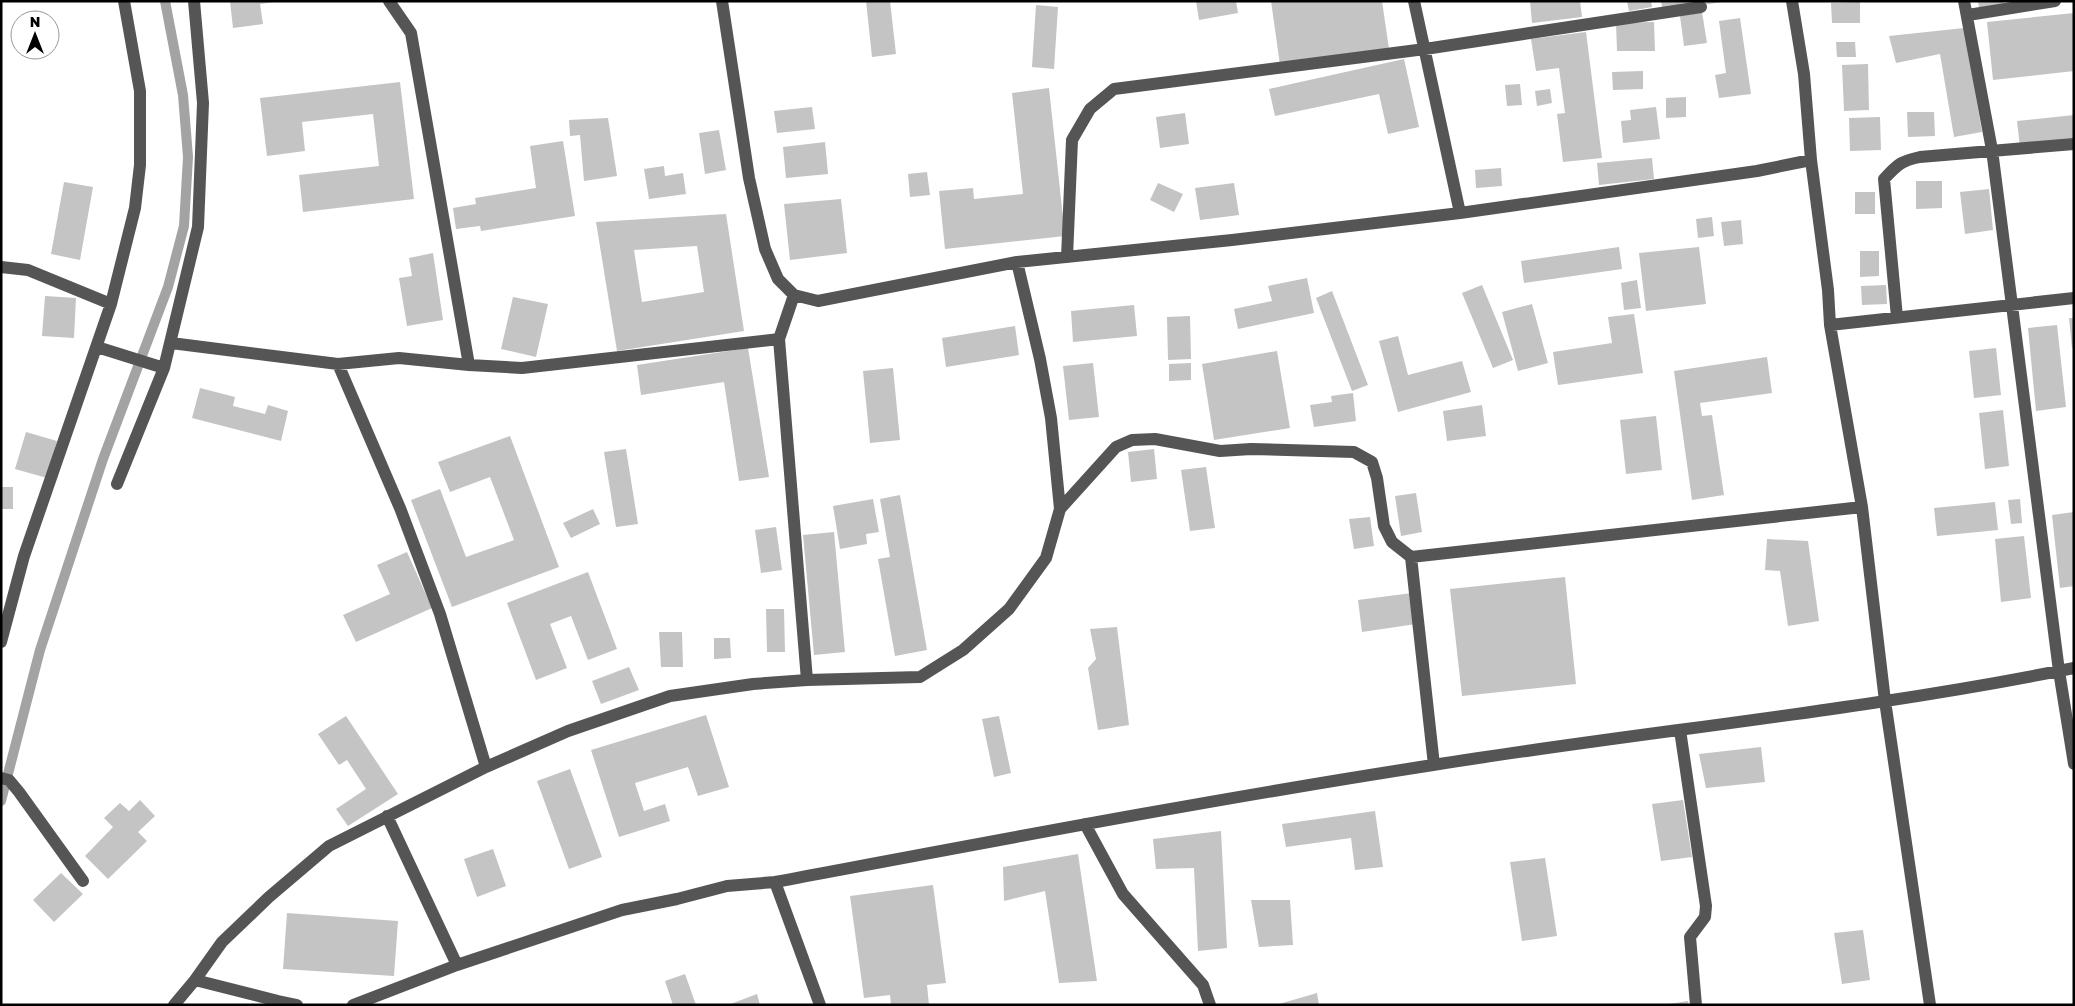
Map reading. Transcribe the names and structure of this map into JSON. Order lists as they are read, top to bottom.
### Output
{
  "north": "top"
}
